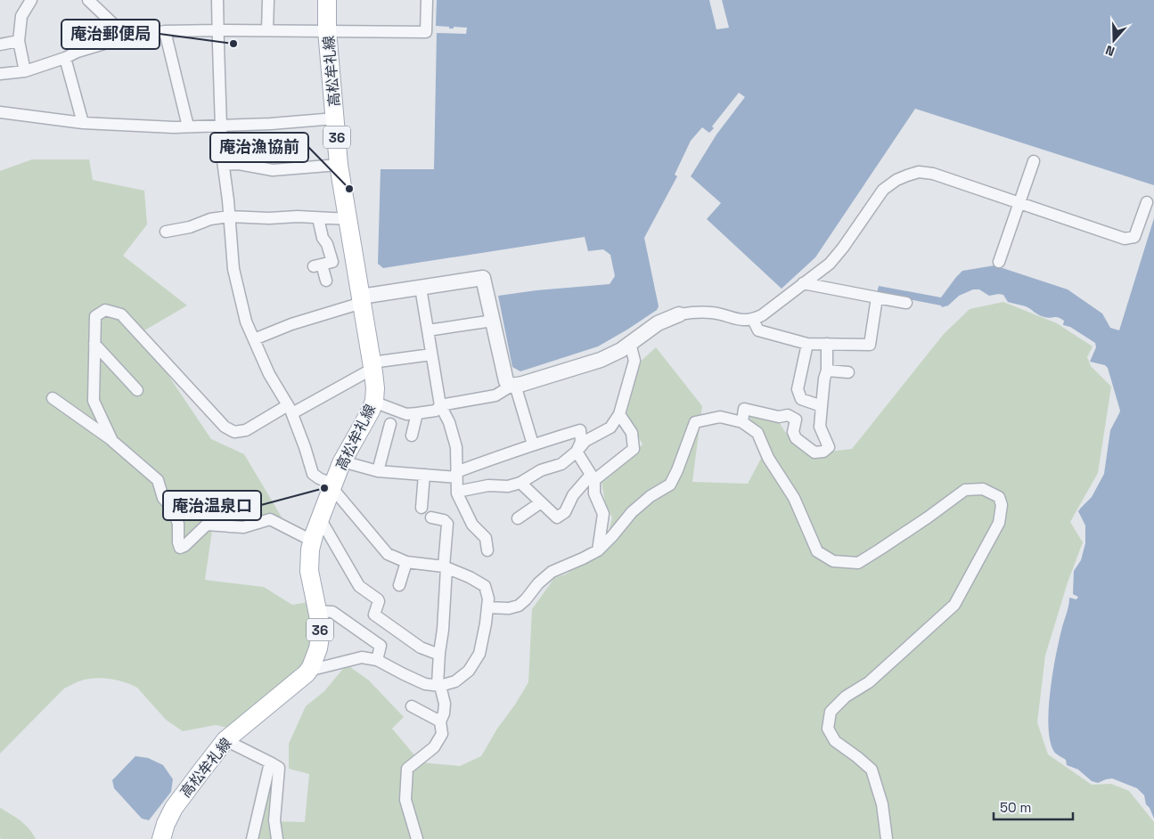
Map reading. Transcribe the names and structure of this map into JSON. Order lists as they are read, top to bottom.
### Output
{
  "streets": {
    "main road": ["高松牟礼線", "36"]
  },
  "places": ["庵治郵便局", "庵治漁協前", "庵治温泉口"],
  "scale_bar": "50 m",
  "north": "bottom"
}
